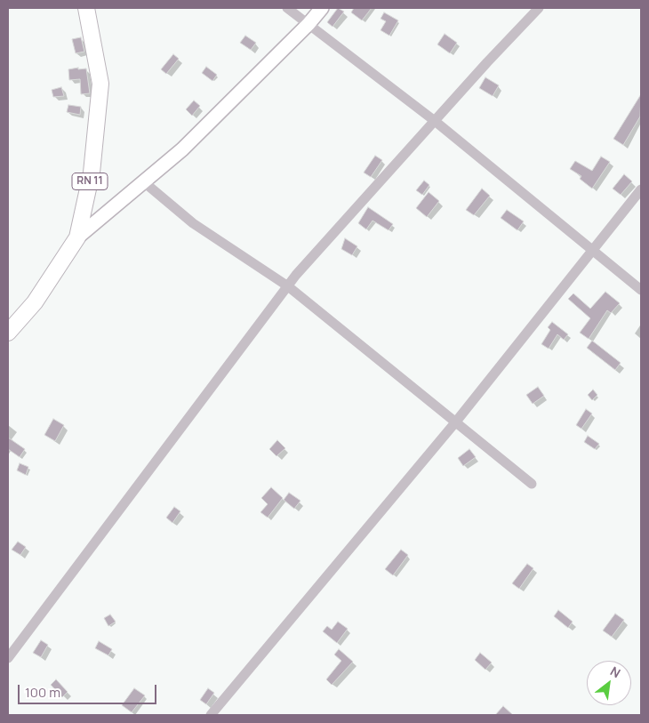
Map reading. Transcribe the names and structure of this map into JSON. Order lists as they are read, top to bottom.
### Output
{
  "streets": {
    "main road": ["RN 11"]
  },
  "scale_bar": "100 m",
  "north": "top right"
}
